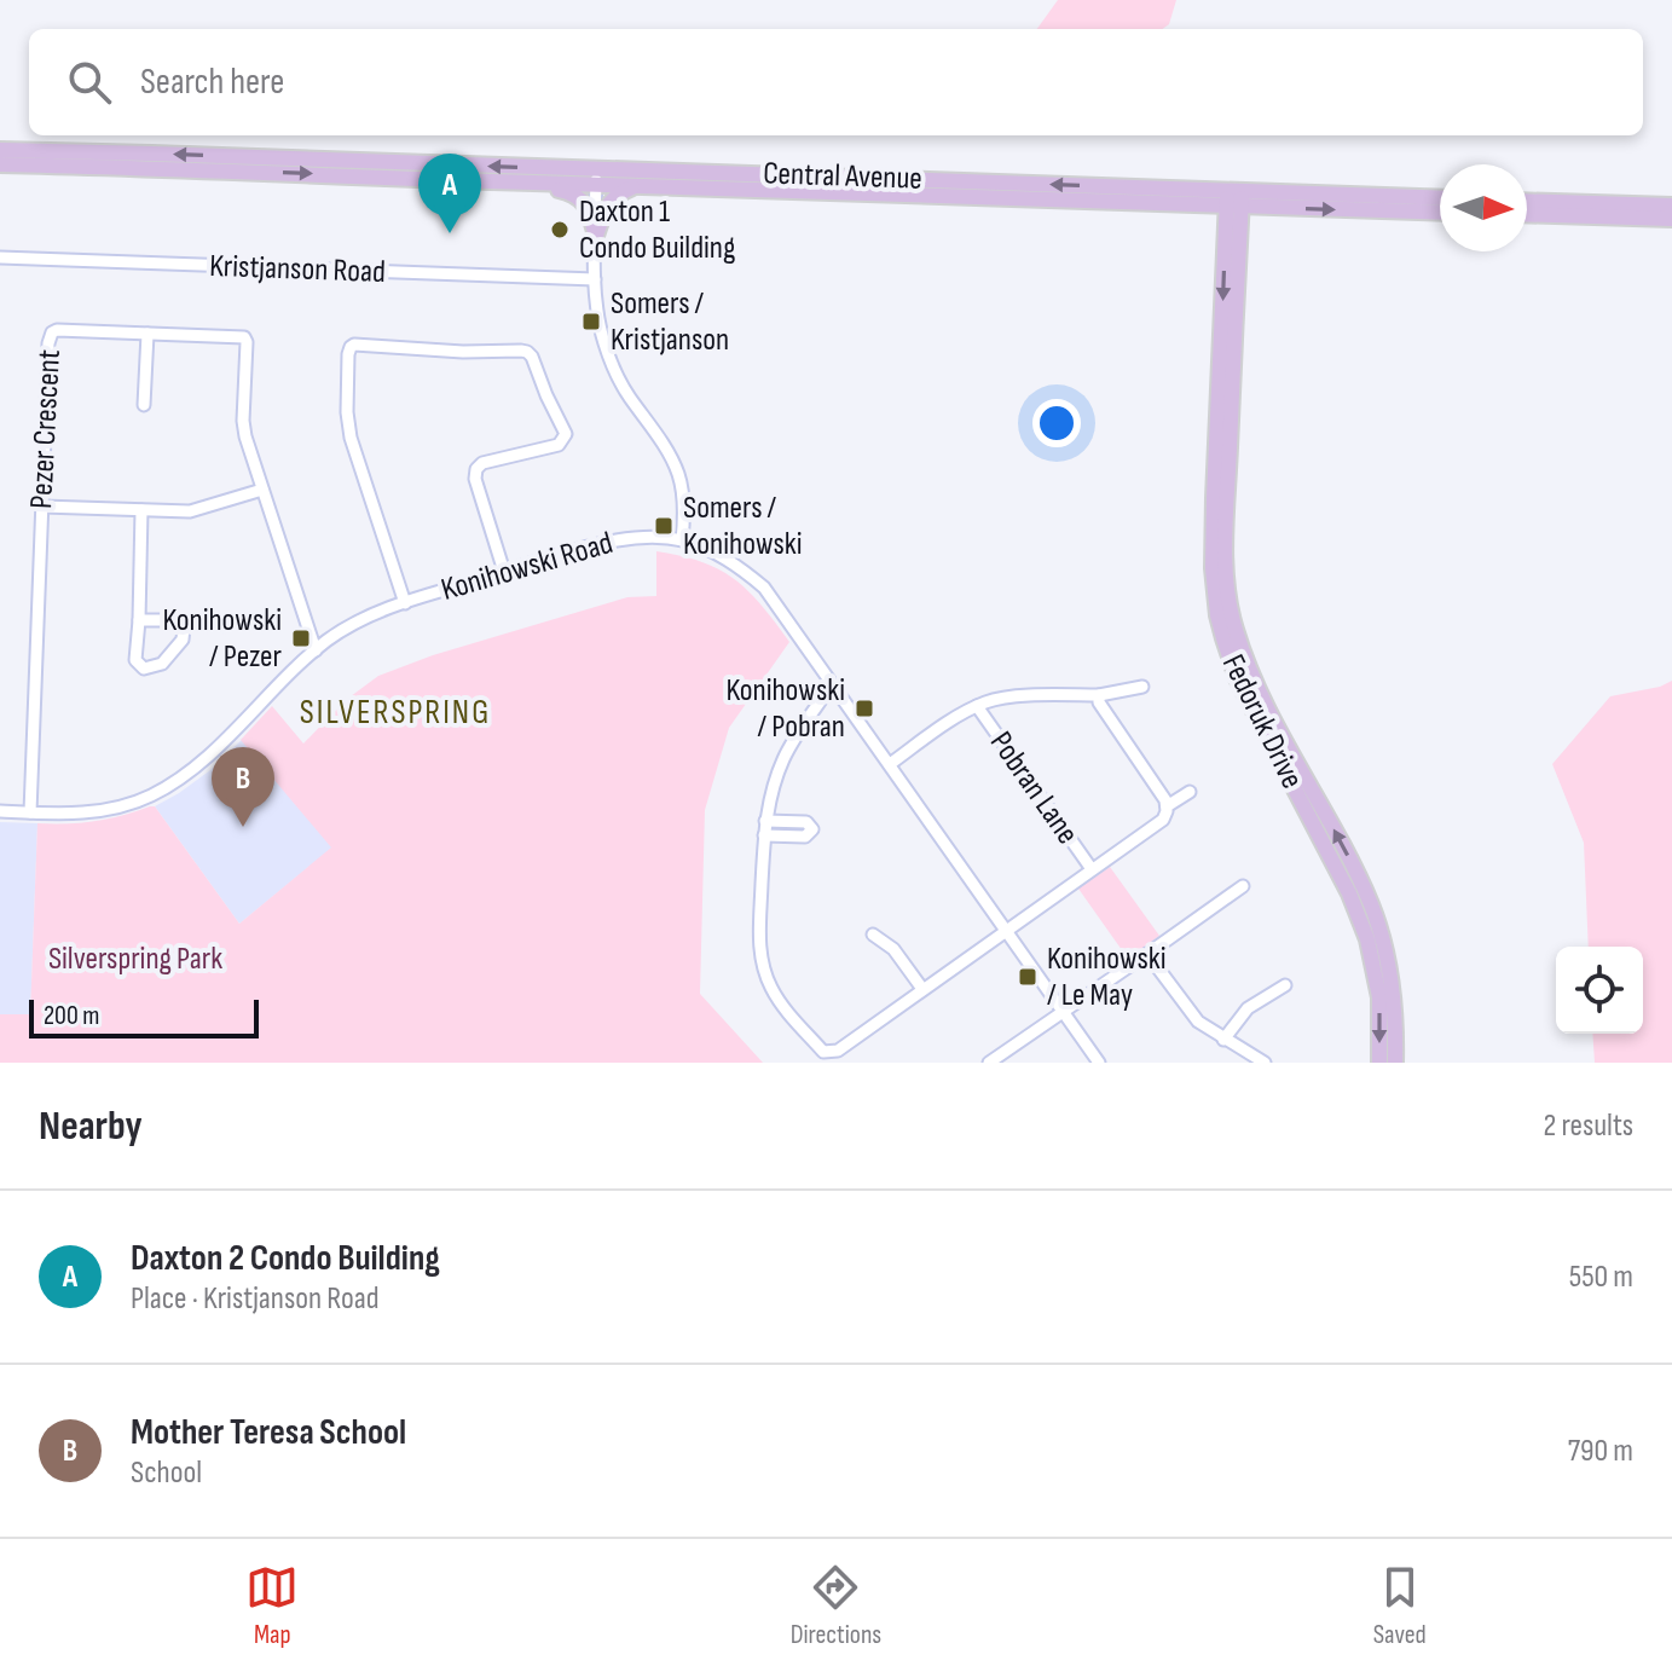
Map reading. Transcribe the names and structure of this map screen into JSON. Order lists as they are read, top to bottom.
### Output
{
  "streets": {
    "main road": ["Central Avenue", "Fedoruk Drive"],
    "street": [
      "Kristjanson Road",
      "Pezer Crescent",
      "Konihowski Road",
      "Pobran Lane"
    ]
  },
  "crossings": [
    ["Central Avenue", "Fedoruk Drive"],
    ["Pezer Crescent", "Konihowski Road"]
  ],
  "districts": ["SILVERSPRING"],
  "parks": ["Silverspring Park"],
  "places": {
    "other": ["Daxton 1 Condo Building"],
    "transit": [
      "Somers / Kristjanson",
      "Somers / Konihowski",
      "Konihowski / Pezer",
      "Konihowski / Pobran",
      "Konihowski / Le May"
    ]
  },
  "scale_bar": "200 m",
  "north": "right",
  "page": {
    "search": "Search here",
    "pins": ["A", "B"],
    "scale": "200 m",
    "heading": ["Nearby", "2 results"],
    "list": [
      {
        "mark": "A",
        "name": "Daxton 2 Condo Building",
        "note": "Place · Kristjanson Road",
        "value": "550 m"
      },
      {
        "mark": "B",
        "name": "Mother Teresa School",
        "note": "School",
        "value": "790 m"
      }
    ],
    "nav": ["Map", "Directions", "Saved"]
  }
}
